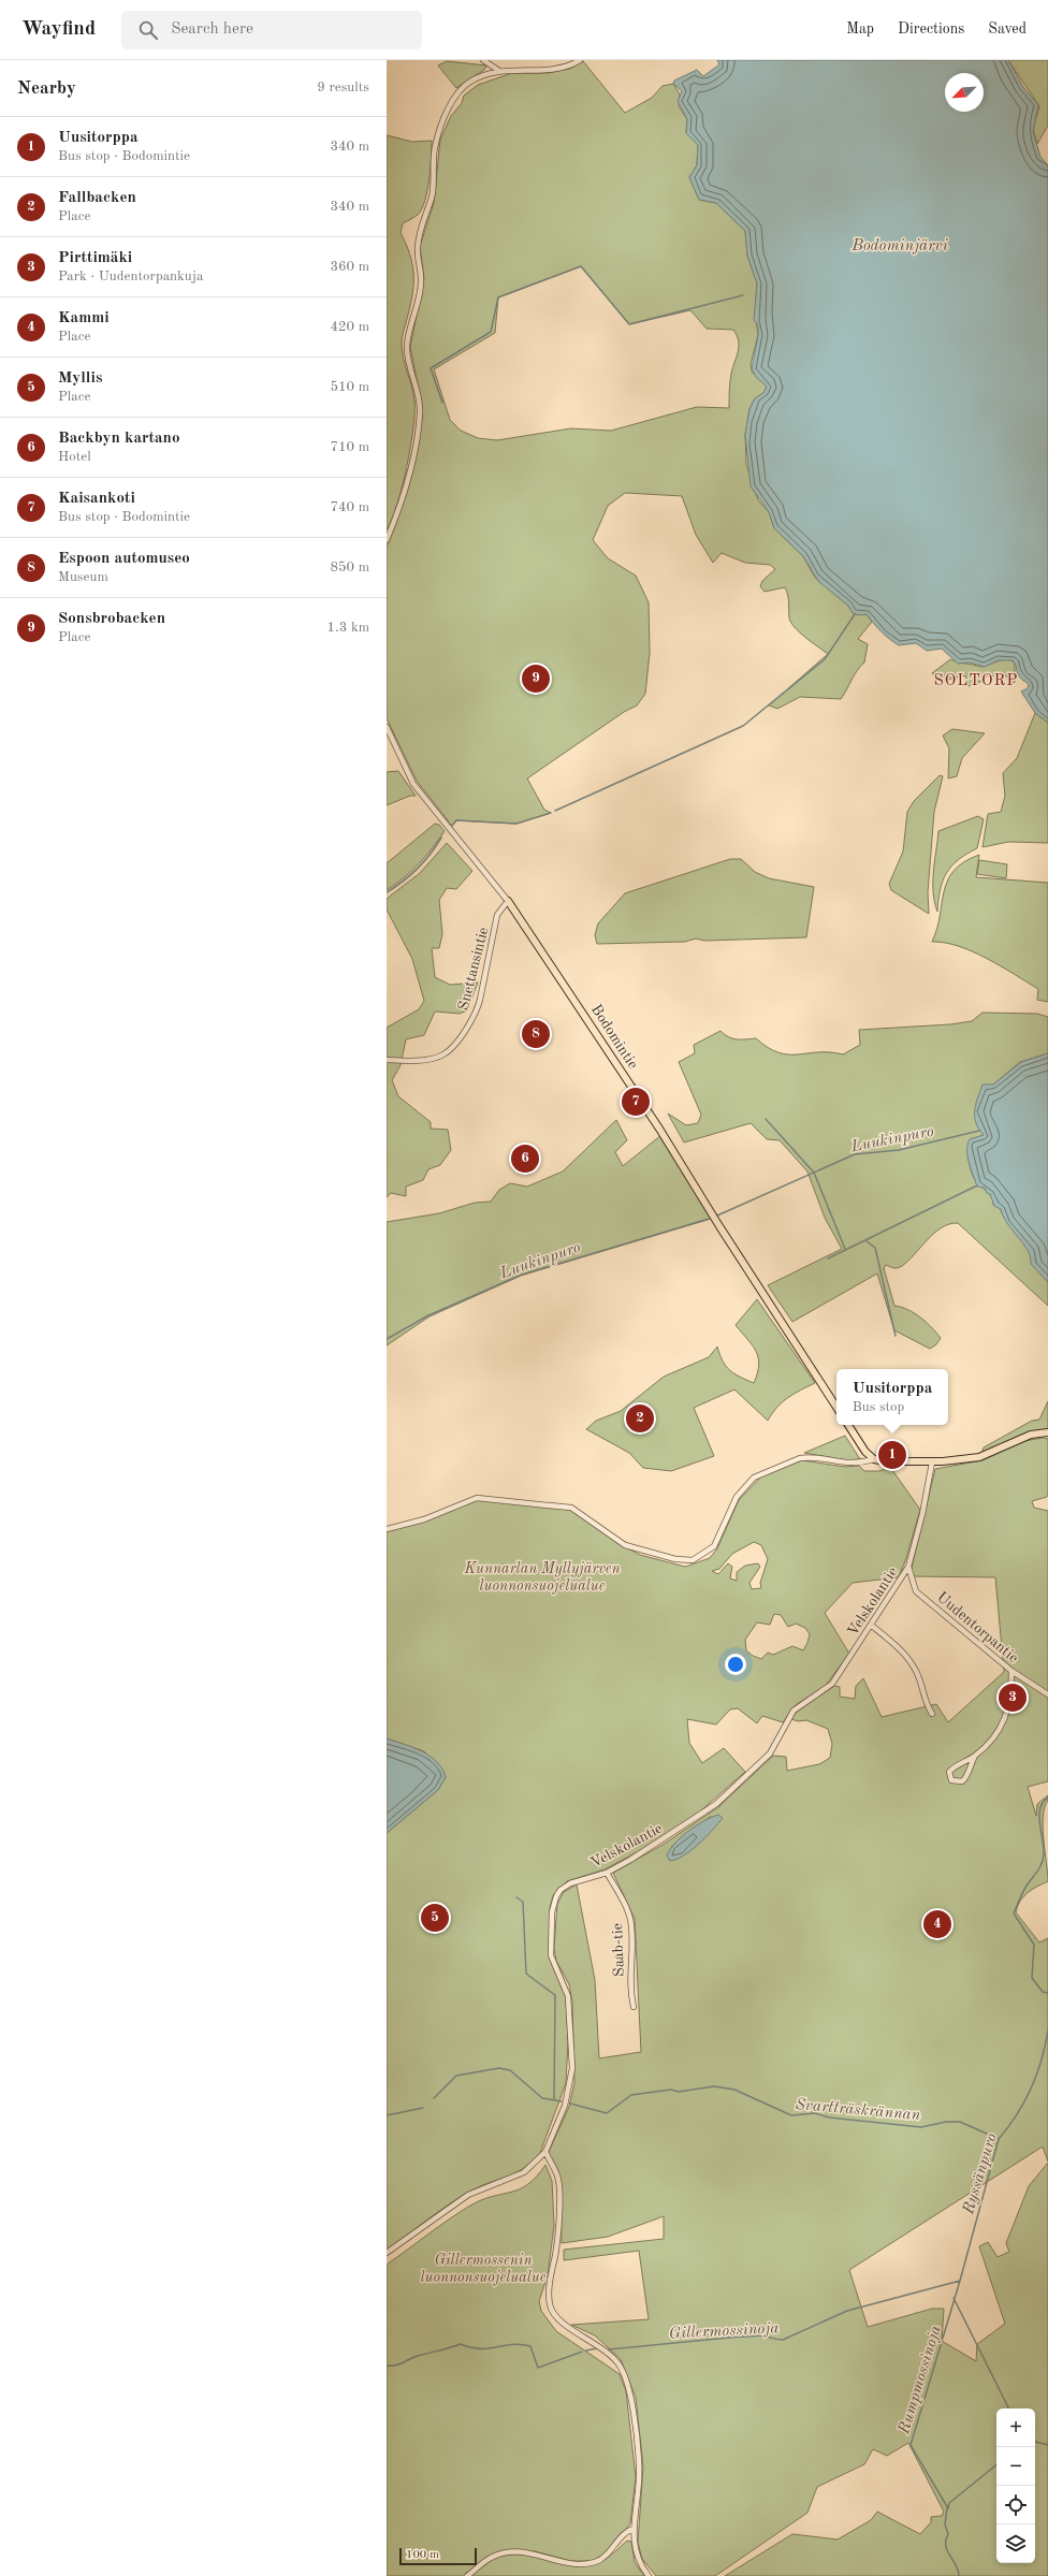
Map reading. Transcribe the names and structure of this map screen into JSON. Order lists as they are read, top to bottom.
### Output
{
  "streets": {
    "main road": ["Bodomintie"],
    "street": [
      "Snettansintie",
      "Velskolantie",
      "Uudentorpantie",
      "Saab-tie"
    ]
  },
  "crossings": [
    ["Snettansintie", "Bodomintie"],
    ["Velskolantie", "Uudentorpantie"],
    ["Velskolantie", "Saab-tie"]
  ],
  "districts": ["SOLTORP"],
  "water": [
    "Bodominjärvi",
    "Luukinpuro",
    "Svartträskrännan",
    "Ryssänpuro",
    "Gillermossinoja",
    "Rumpmossinoja"
  ],
  "parks": ["Kunnarlan Myllyjärven luonnonsuojelualue", "Gillermossenin luonnonsuojelualue"],
  "scale_bar": "100 m",
  "north": "bottom left",
  "page": {
    "header": "Wayfind",
    "search": "Search here",
    "nav": ["Map", "Directions", "Saved"],
    "heading": ["Nearby", "9 results"],
    "list": [
      {
        "mark": "1",
        "name": "Uusitorppa",
        "note": "Bus stop · Bodomintie",
        "value": "340 m"
      },
      {
        "mark": "2",
        "name": "Fallbacken",
        "note": "Place",
        "value": "340 m"
      },
      {
        "mark": "3",
        "name": "Pirttimäki",
        "note": "Park · Uudentorpankuja",
        "value": "360 m"
      },
      {
        "mark": "4",
        "name": "Kammi",
        "note": "Place",
        "value": "420 m"
      },
      {
        "mark": "5",
        "name": "Myllis",
        "note": "Place",
        "value": "510 m"
      },
      {
        "mark": "6",
        "name": "Backbyn kartano",
        "note": "Hotel",
        "value": "710 m"
      },
      {
        "mark": "7",
        "name": "Kaisankoti",
        "note": "Bus stop · Bodomintie",
        "value": "740 m"
      },
      {
        "mark": "8",
        "name": "Espoon automuseo",
        "note": "Museum",
        "value": "850 m"
      },
      {
        "mark": "9",
        "name": "Sonsbrobacken",
        "note": "Place",
        "value": "1.3 km"
      }
    ],
    "pins": [
      "9",
      "8",
      "7",
      "6",
      "2",
      "1",
      "3",
      "5",
      "4"
    ],
    "popup": ["Uusitorppa", "Bus stop"],
    "map_buttons": ["+", "−"],
    "scale": "100 m"
  }
}
